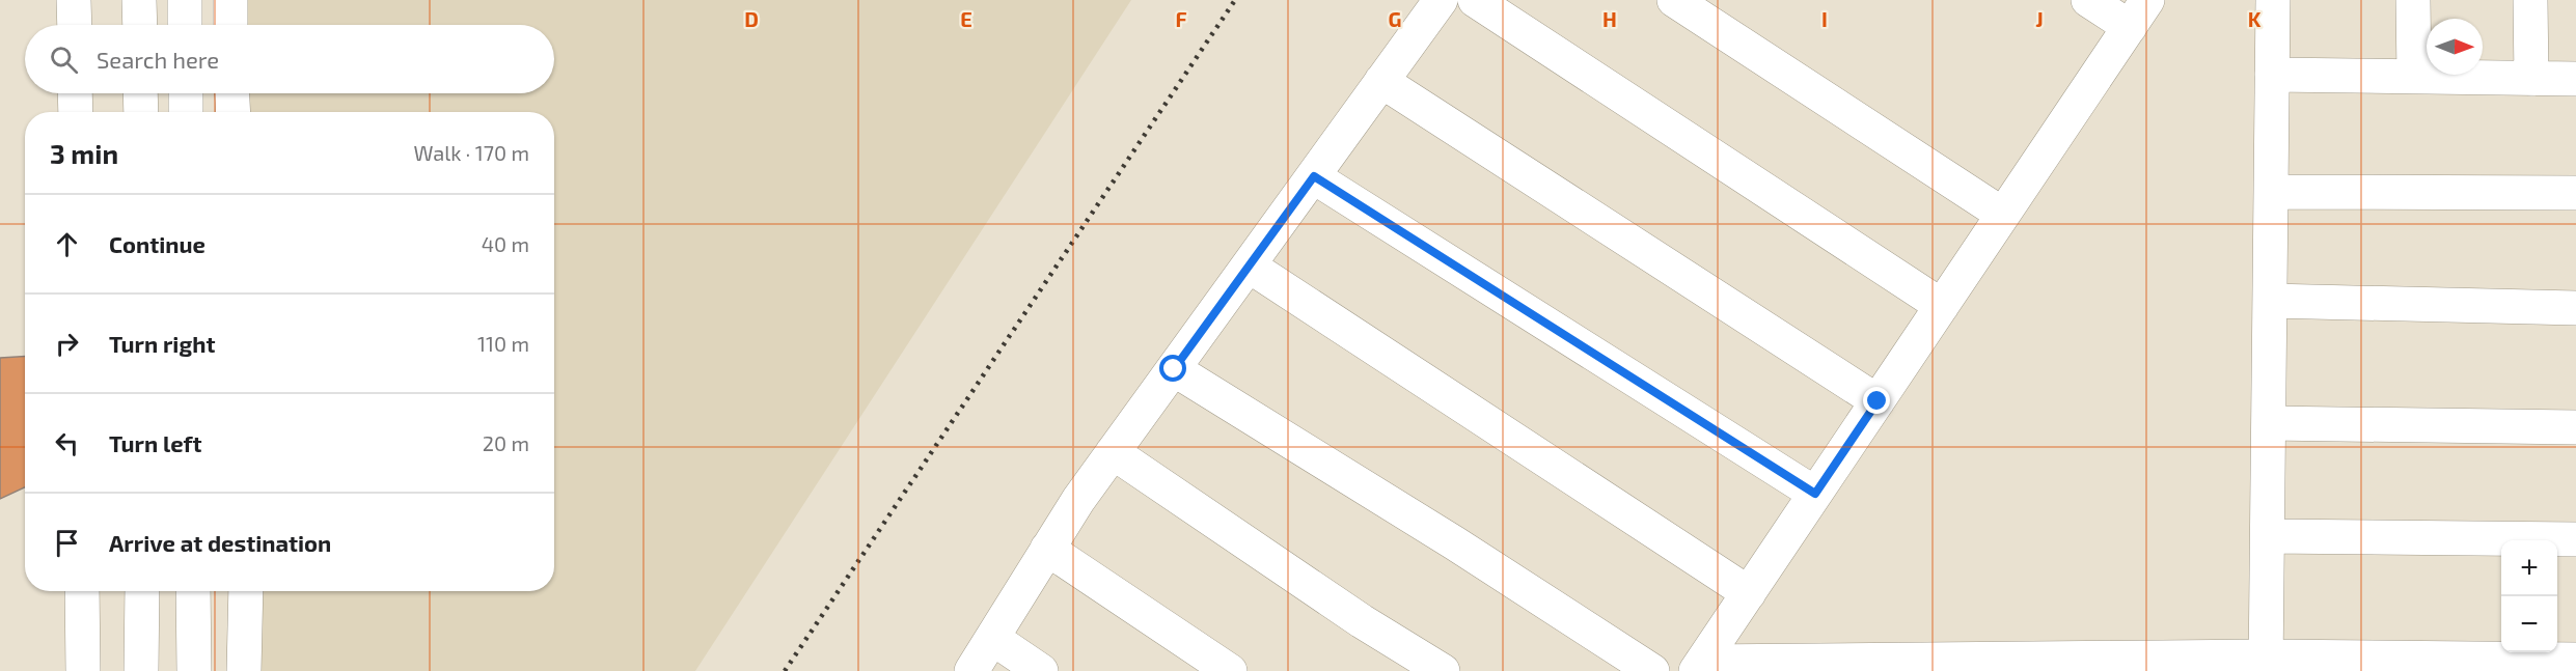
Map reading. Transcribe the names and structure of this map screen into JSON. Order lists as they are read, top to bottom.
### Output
{
  "north": "right",
  "page": {
    "search": "Search here",
    "heading": ["3 min", "Walk · 170 m"],
    "list": [
      ["Continue", "40 m"],
      ["Turn right", "110 m"],
      ["Turn left", "20 m"],
      "Arrive at destination"
    ],
    "map_buttons": ["+", "−"]
  },
  "grid": {
    "columns": [
      "D",
      "E",
      "F",
      "G",
      "H",
      "I",
      "J",
      "K"
    ]
  }
}
